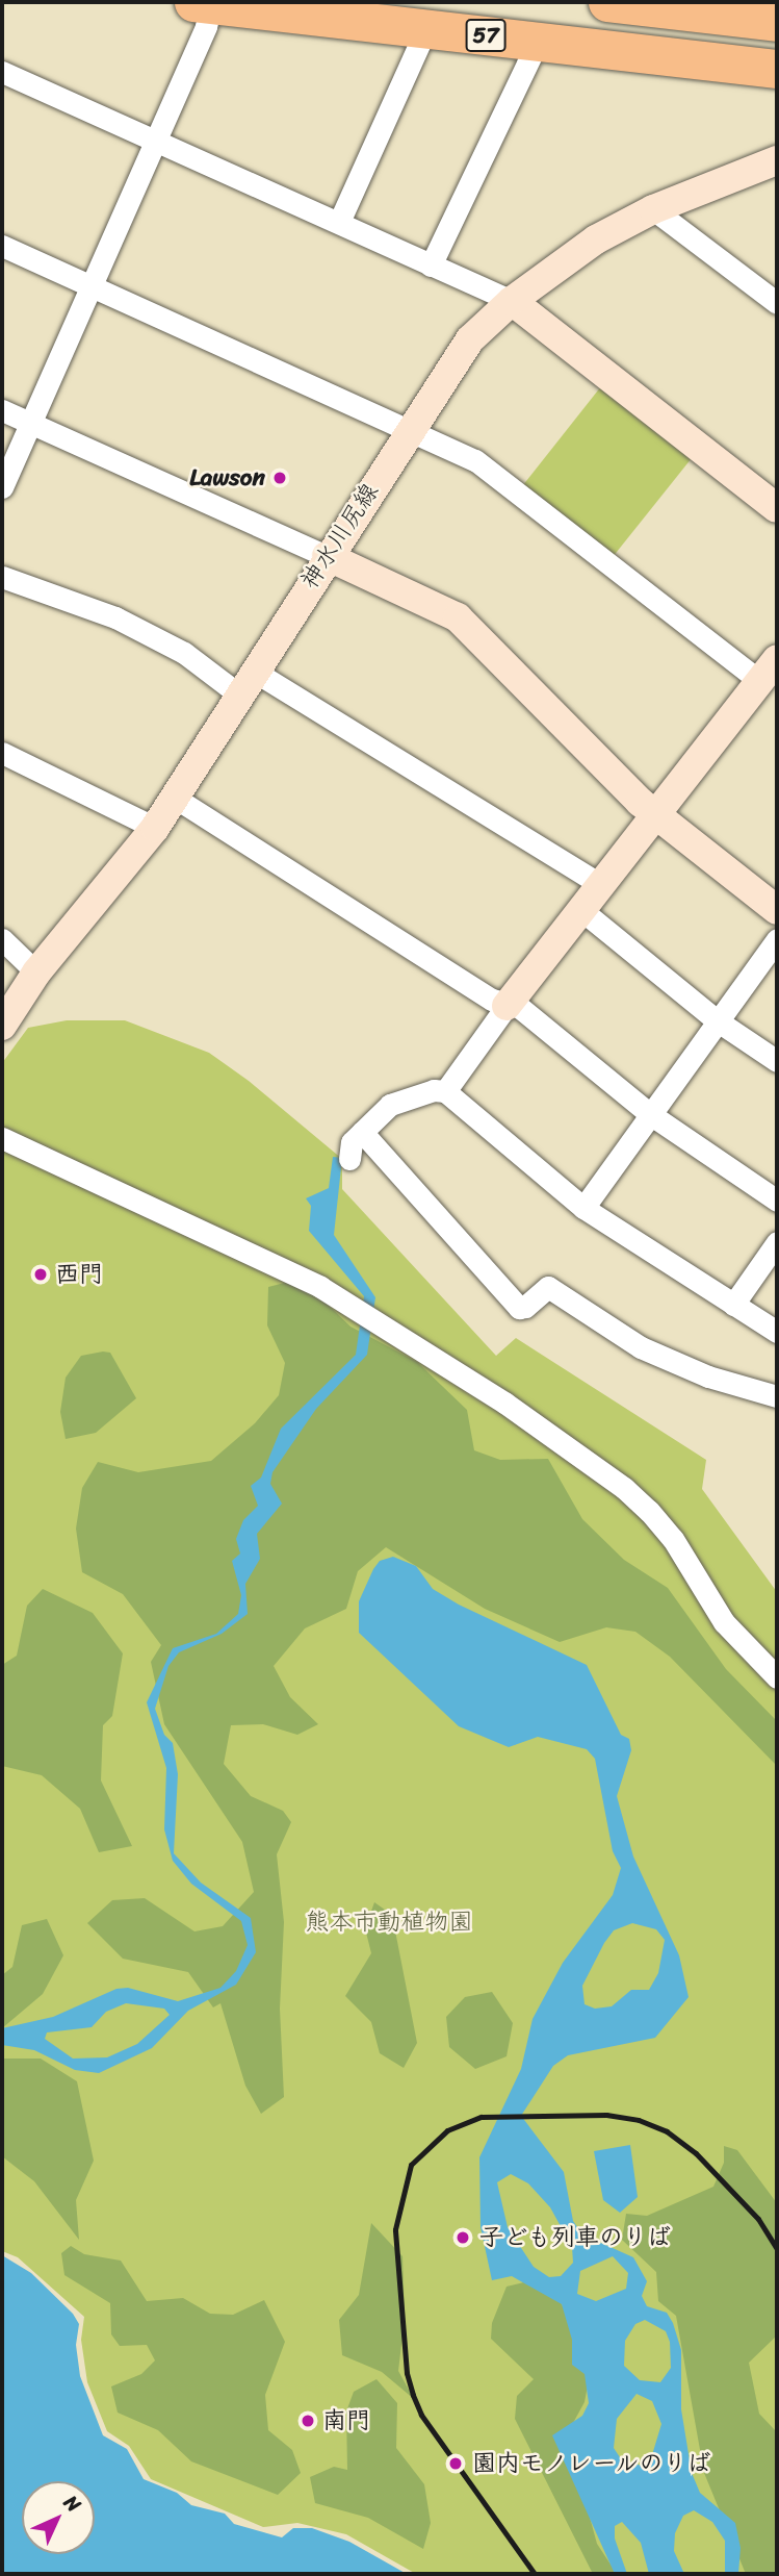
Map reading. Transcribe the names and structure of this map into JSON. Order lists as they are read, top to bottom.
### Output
{
  "streets": {
    "highway": ["57"],
    "street": ["神水川尻線"]
  },
  "parks": ["熊本市動植物園"],
  "places": [
    "Lawson",
    "西門",
    "子ども列車のりば",
    "南門",
    "園内モノレールのりば"
  ],
  "north": "top right"
}
